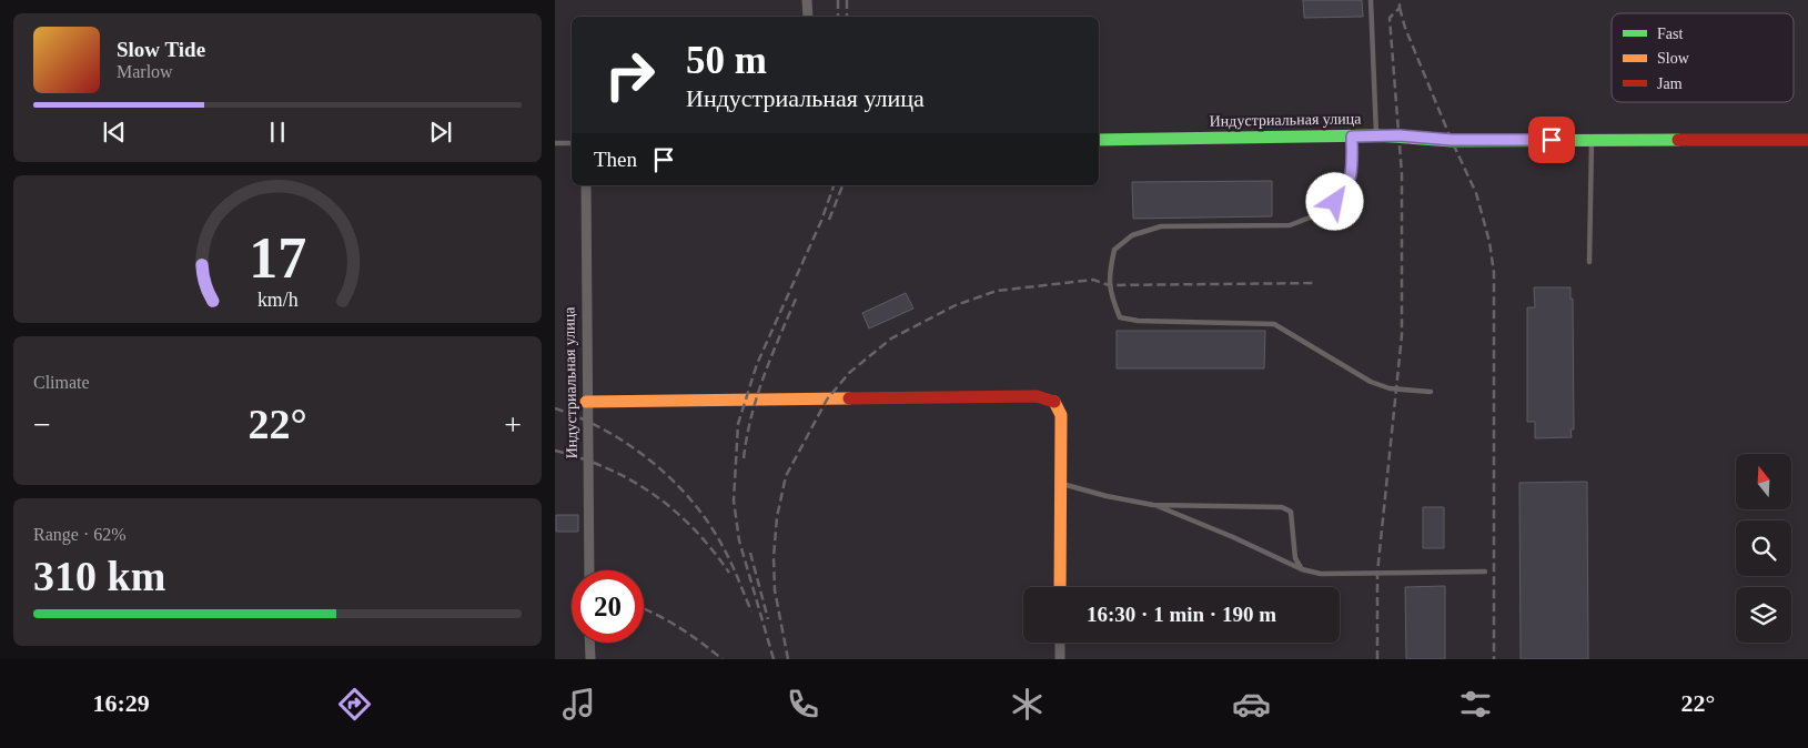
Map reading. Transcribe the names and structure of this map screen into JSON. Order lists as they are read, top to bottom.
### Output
{
  "streets": {
    "street": ["Индустриальная улица"]
  },
  "legend": ["Fast", "Slow", "Jam"],
  "north": "top",
  "page": {
    "turn": ["50 m", "Индустриальная улица"],
    "song": ["Slow Tide", "Marlow"],
    "then": "Then",
    "tile": [
      "Climate",
      ["Range · 62%", "310 km"]
    ],
    "heat": ["−", "22°", "+"],
    "limit": "20",
    "trip": "16:30 · 1 min · 190 m",
    "tabs": ["16:29", "22°"],
    "gauge": ["17", "km/h"]
  }
}
